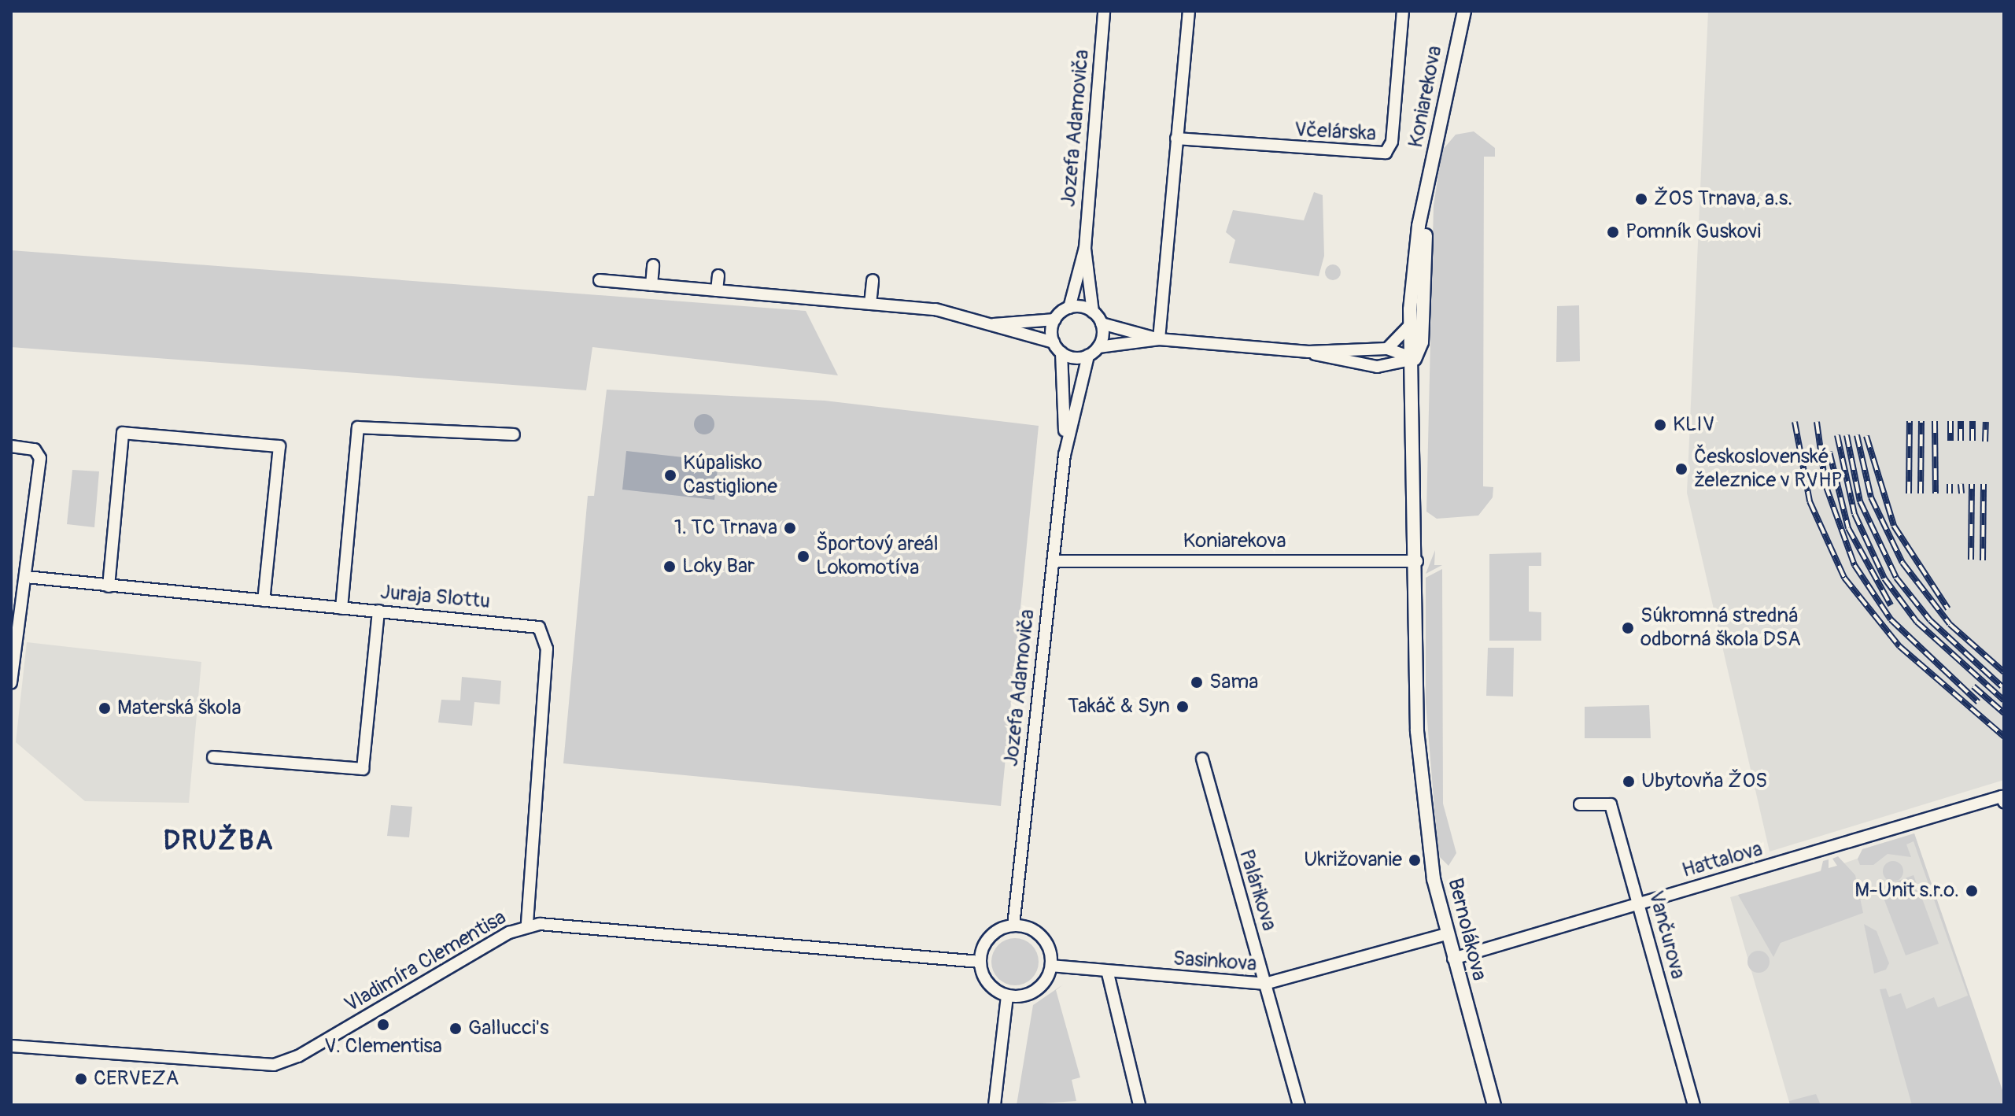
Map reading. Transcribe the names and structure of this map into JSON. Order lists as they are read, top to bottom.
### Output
{
  "streets": {
    "street": [
      "Koniarekova",
      "Jozefa Adamoviča",
      "Včelárska",
      "Juraja Slottu",
      "Hattalova",
      "Palárikova",
      "Bernolákova",
      "Vančurova",
      "Vladimíra Clementisa",
      "Sasinkova"
    ]
  },
  "crossings": [
    ["Koniarekova", "Jozefa Adamoviča"],
    ["Koniarekova", "Bernolákova"],
    ["Jozefa Adamoviča", "Vladimíra Clementisa"],
    ["Jozefa Adamoviča", "Sasinkova"],
    ["Juraja Slottu", "Vladimíra Clementisa"],
    ["Hattalova", "Bernolákova"],
    ["Hattalova", "Vančurova"],
    ["Palárikova", "Sasinkova"],
    ["Bernolákova", "Sasinkova"],
    ["Vladimíra Clementisa", "Sasinkova"]
  ],
  "districts": ["DRUŽBA"],
  "places": [
    "ŽOS Trnava, a.s.",
    "Pomník Guskovi",
    "KLIV",
    "Československé železnice v RVHP",
    "Kúpalisko Castiglione",
    "1. TC Trnava",
    "Športový areál Lokomotíva",
    "Loky Bar",
    "Súkromná stredná odborná škola DSA",
    "Sama",
    "Takáč & Syn",
    "Materská škola",
    "Ubytovňa ŽOS",
    "Ukrižovanie",
    "M-Unit s.r.o.",
    "V. Clementisa",
    "Gallucci's",
    "CERVEZA"
  ]
}
